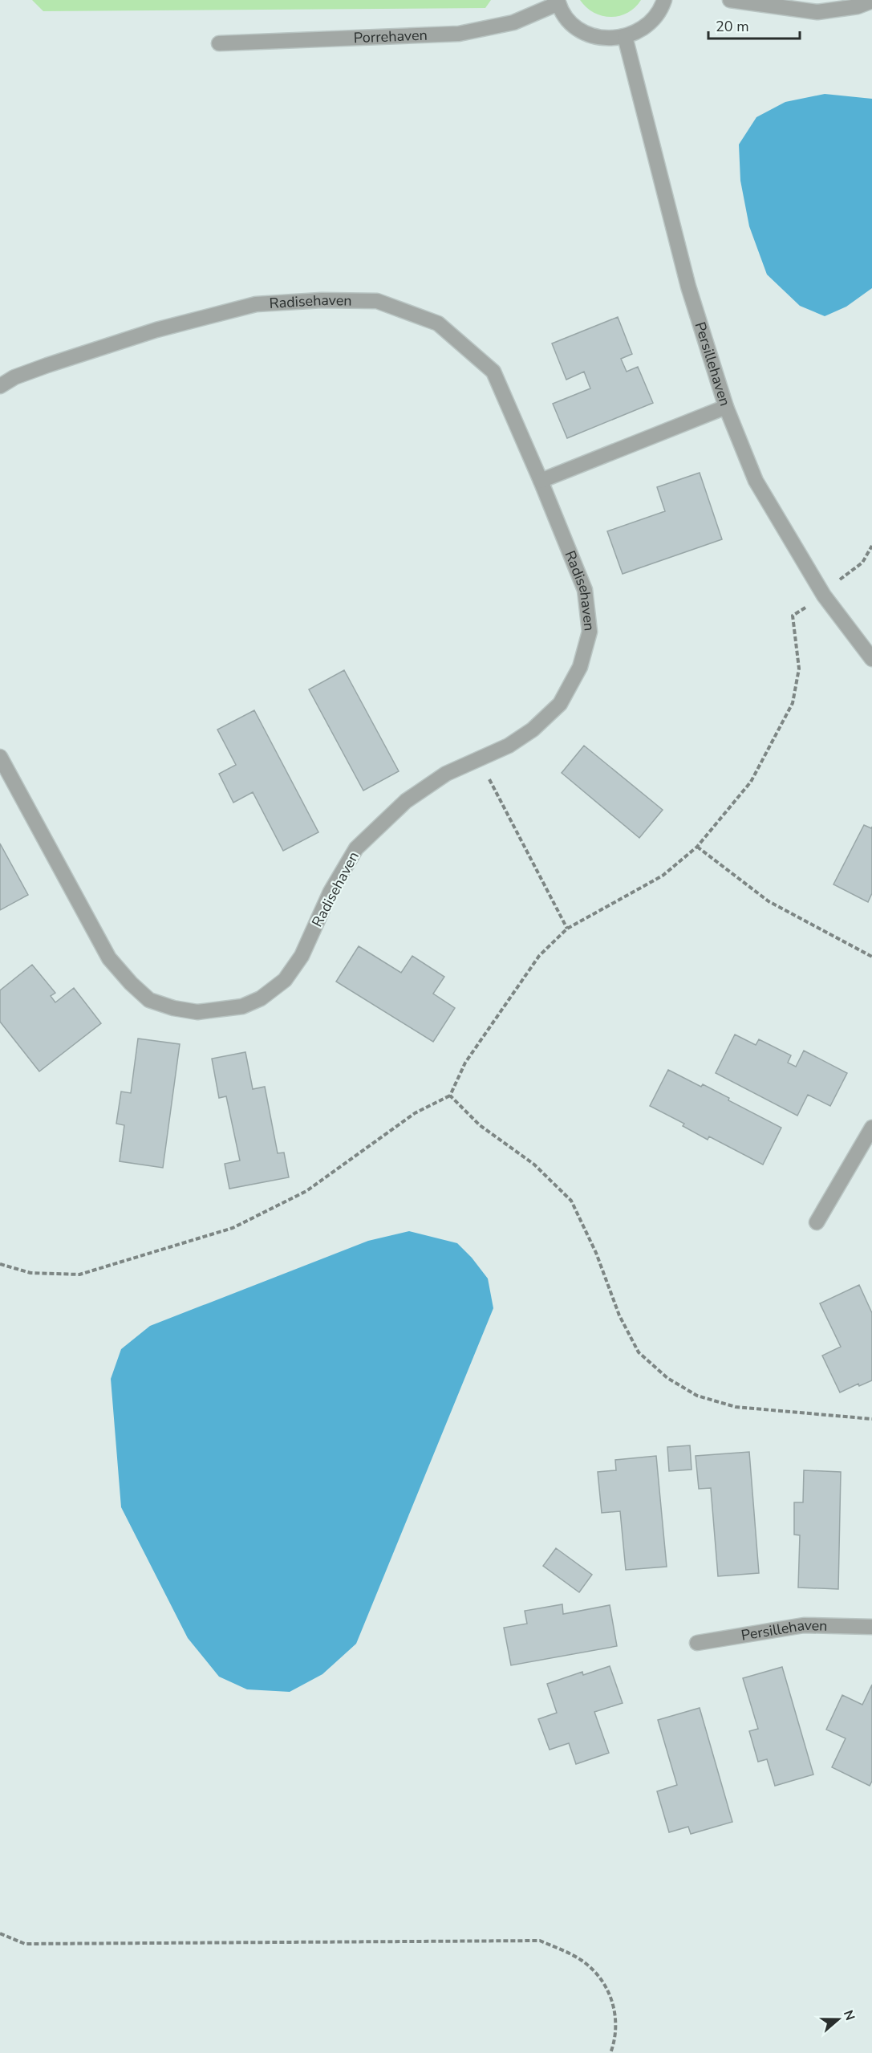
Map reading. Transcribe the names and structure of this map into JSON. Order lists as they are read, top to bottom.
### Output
{
  "streets": {
    "street": ["Porrehaven", "Radisehaven", "Persillehaven"]
  },
  "scale_bar": "20 m",
  "north": "right"
}
